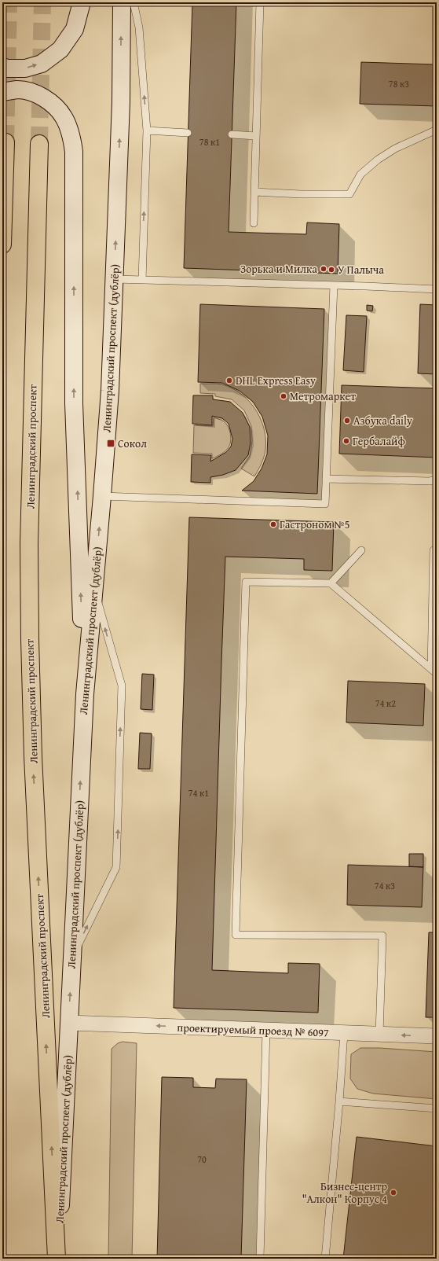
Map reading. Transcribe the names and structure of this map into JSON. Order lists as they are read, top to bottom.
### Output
{
  "streets": {
    "main road": ["Ленинградский проспект (дублёр)", "Ленинградский проспект"],
    "street": ["проектируемый проезд № 6097"]
  },
  "crossings": [
    ["Ленинградский проспект (дублёр)", "Ленинградский проспект"],
    ["Ленинградский проспект (дублёр)", "проектируемый проезд № 6097"]
  ],
  "one_way": ["проектируемый проезд № 6097"],
  "places": {
    "other": [
      "Зорька и Милка",
      "У Палыча",
      "DHL Express Easy",
      "Метромаркет",
      "Азбука daily",
      "Гербалайф",
      "Гастроном №5",
      "Бизнес-центр \"Алкон\" Корпус 4"
    ],
    "transit": ["Сокол"]
  },
  "house_numbers": [
    "78 к3",
    "78 к1",
    "74 к2",
    "74 к1",
    "74 к3",
    "70"
  ]
}
